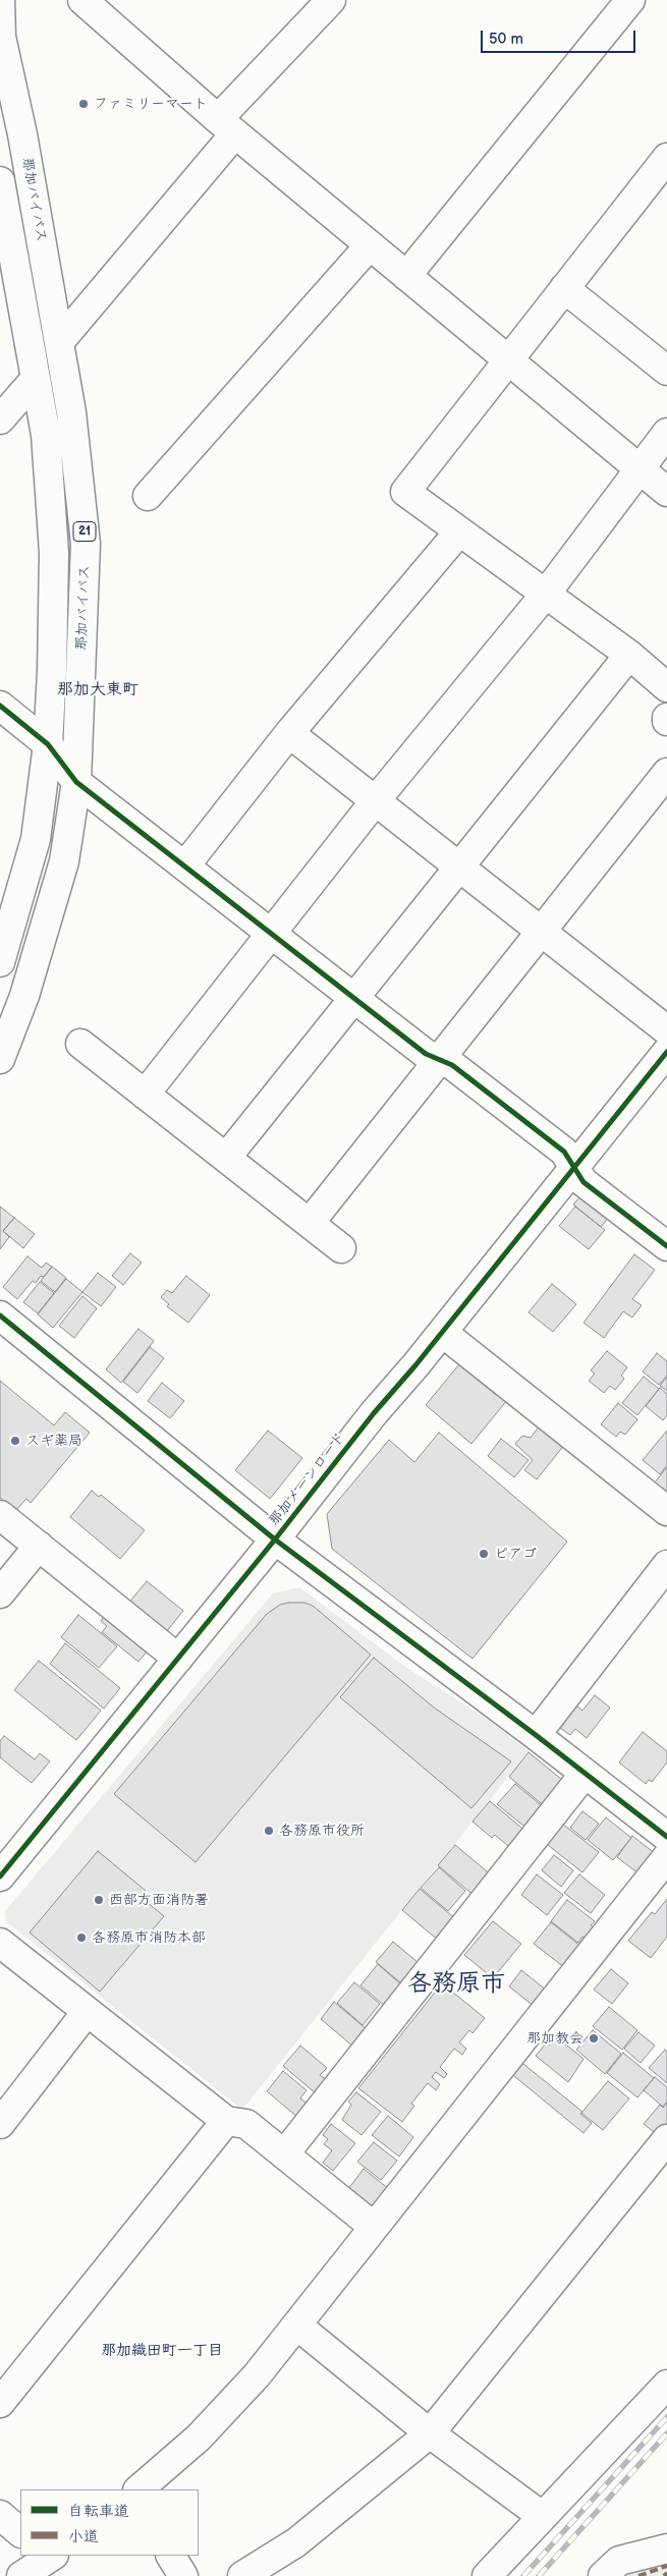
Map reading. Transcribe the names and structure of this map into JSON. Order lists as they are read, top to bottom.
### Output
{
  "streets": {
    "main road": ["那加バイパス", "21", "那加メーンロード"]
  },
  "districts": ["那加大東町", "各務原市", "那加織田町一丁目"],
  "places": [
    "ファミリーマート",
    "スギ薬局",
    "ピアゴ",
    "各務原市役所",
    "西部方面消防署",
    "各務原市消防本部",
    "那加教会"
  ],
  "legend": ["自転車道", "小道"],
  "scale_bar": "50 m"
}
